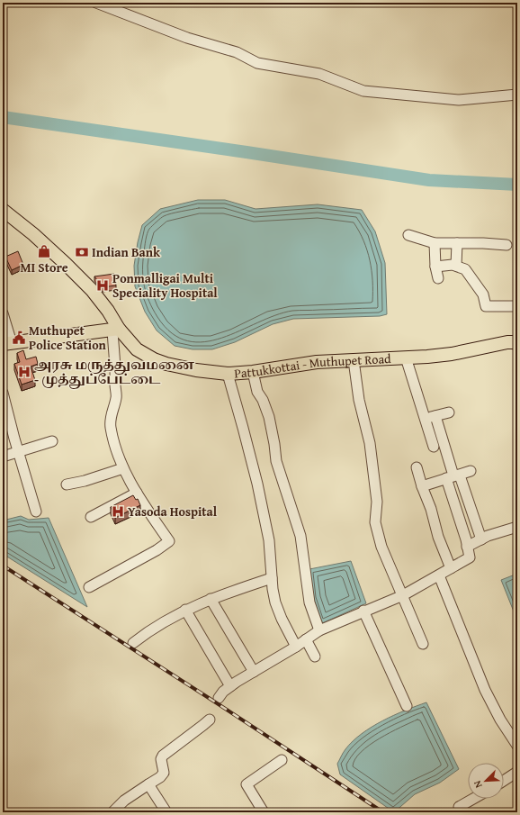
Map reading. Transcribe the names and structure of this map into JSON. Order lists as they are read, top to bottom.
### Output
{
  "streets": {
    "main road": ["Pattukkottai - Muthupet Road"]
  },
  "places": {
    "shop": ["MI Store"],
    "bank": ["Indian Bank"],
    "hospital": ["Ponmalligai Multi Speciality Hospital", "அரசு மருத்துவமனை - முத்துப்பேட்டை", "Yasoda Hospital"],
    "public building": ["Muthupet Police Station"]
  },
  "north": "bottom left"
}
